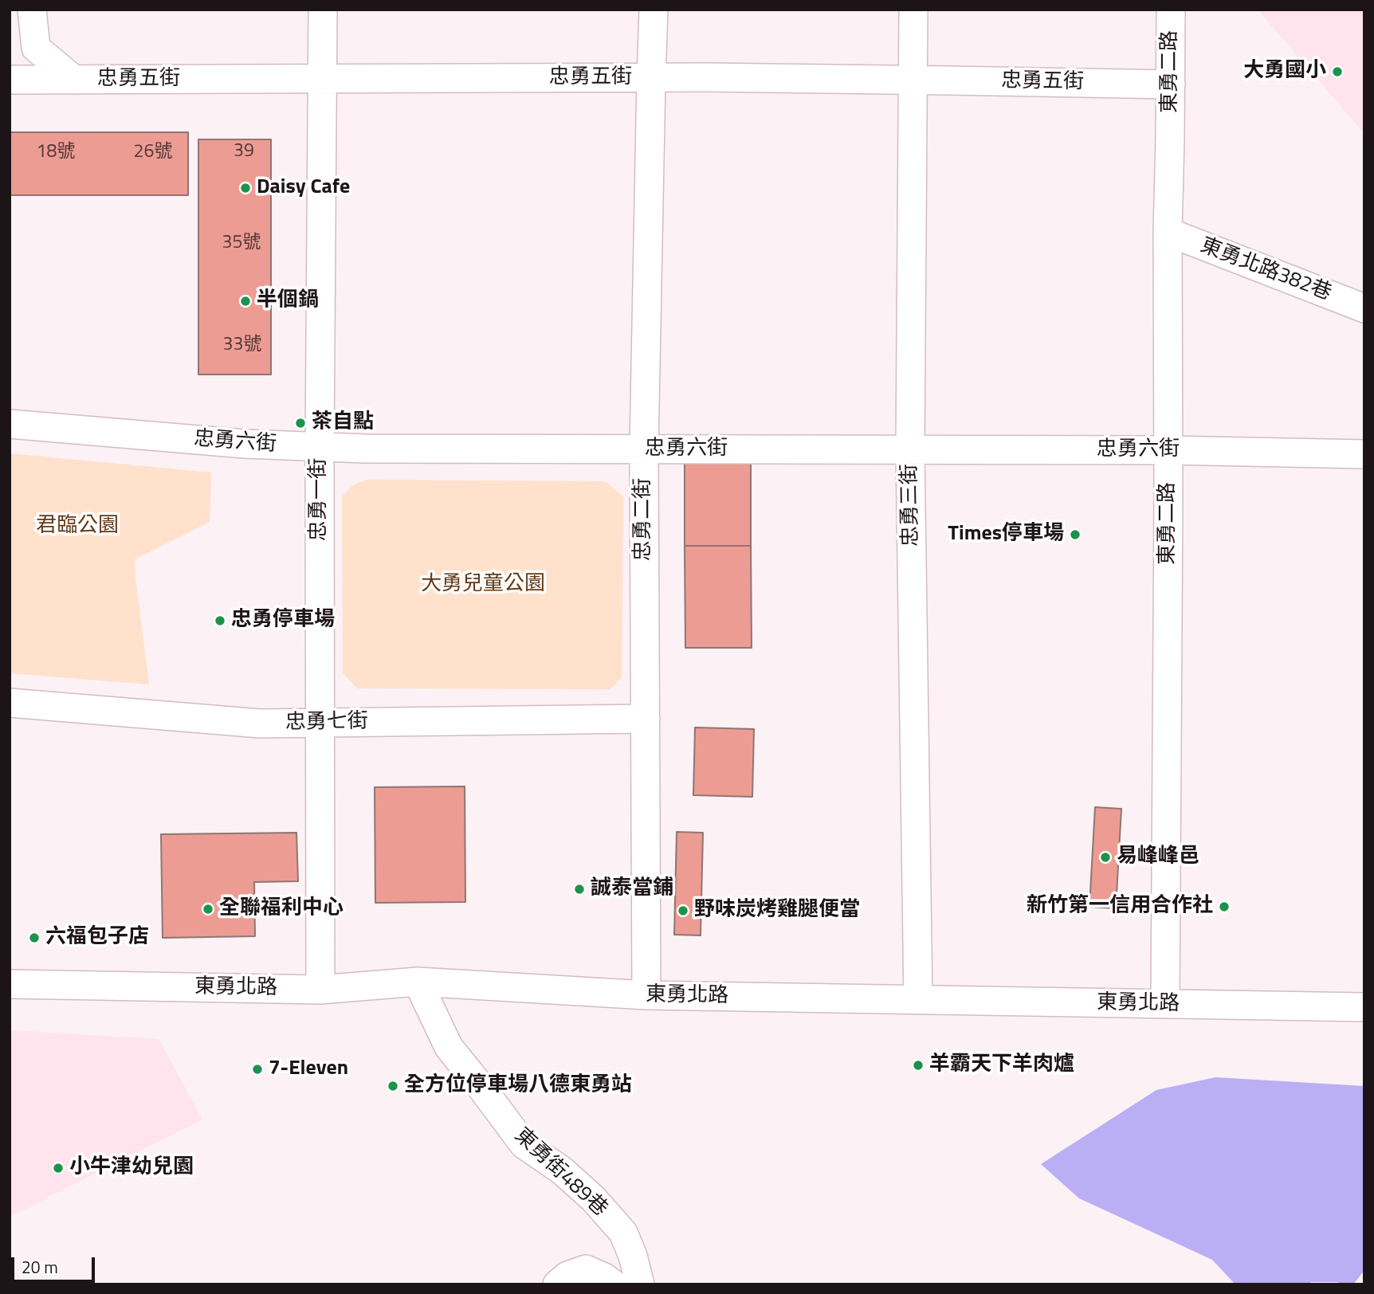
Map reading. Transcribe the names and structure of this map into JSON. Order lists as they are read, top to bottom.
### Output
{
  "streets": {
    "street": [
      "東勇二路",
      "忠勇五街",
      "東勇北路382巷",
      "忠勇六街",
      "忠勇一街",
      "忠勇三街",
      "忠勇二街",
      "忠勇七街",
      "東勇北路",
      "東勇街489巷"
    ]
  },
  "crossings": [
    ["東勇二路", "忠勇五街"],
    ["東勇二路", "東勇北路382巷"],
    ["東勇二路", "忠勇六街"],
    ["東勇二路", "東勇北路"],
    ["忠勇五街", "忠勇一街"],
    ["忠勇五街", "忠勇三街"],
    ["忠勇五街", "忠勇二街"],
    ["忠勇六街", "忠勇一街"],
    ["忠勇六街", "忠勇三街"],
    ["忠勇六街", "忠勇二街"],
    ["忠勇一街", "忠勇七街"],
    ["忠勇一街", "東勇北路"],
    ["忠勇三街", "東勇北路"],
    ["忠勇二街", "忠勇七街"],
    ["忠勇二街", "東勇北路"],
    ["東勇北路", "東勇街489巷"]
  ],
  "parks": ["君臨公園", "大勇兒童公園"],
  "places": [
    "大勇國小",
    "Daisy Cafe",
    "半個鍋",
    "茶自點",
    "Times停車場",
    "忠勇停車場",
    "易峰峰邑",
    "誠泰當鋪",
    "新竹第一信用合作社",
    "全聯福利中心",
    "野味炭烤雞腿便當",
    "六福包子店",
    "羊霸天下羊肉爐",
    "7-Eleven",
    "全方位停車場八德東勇站",
    "小牛津幼兒園"
  ],
  "house_numbers": [
    "39",
    "18號",
    "26號",
    "35號",
    "33號"
  ],
  "scale_bar": "20 m"
}
